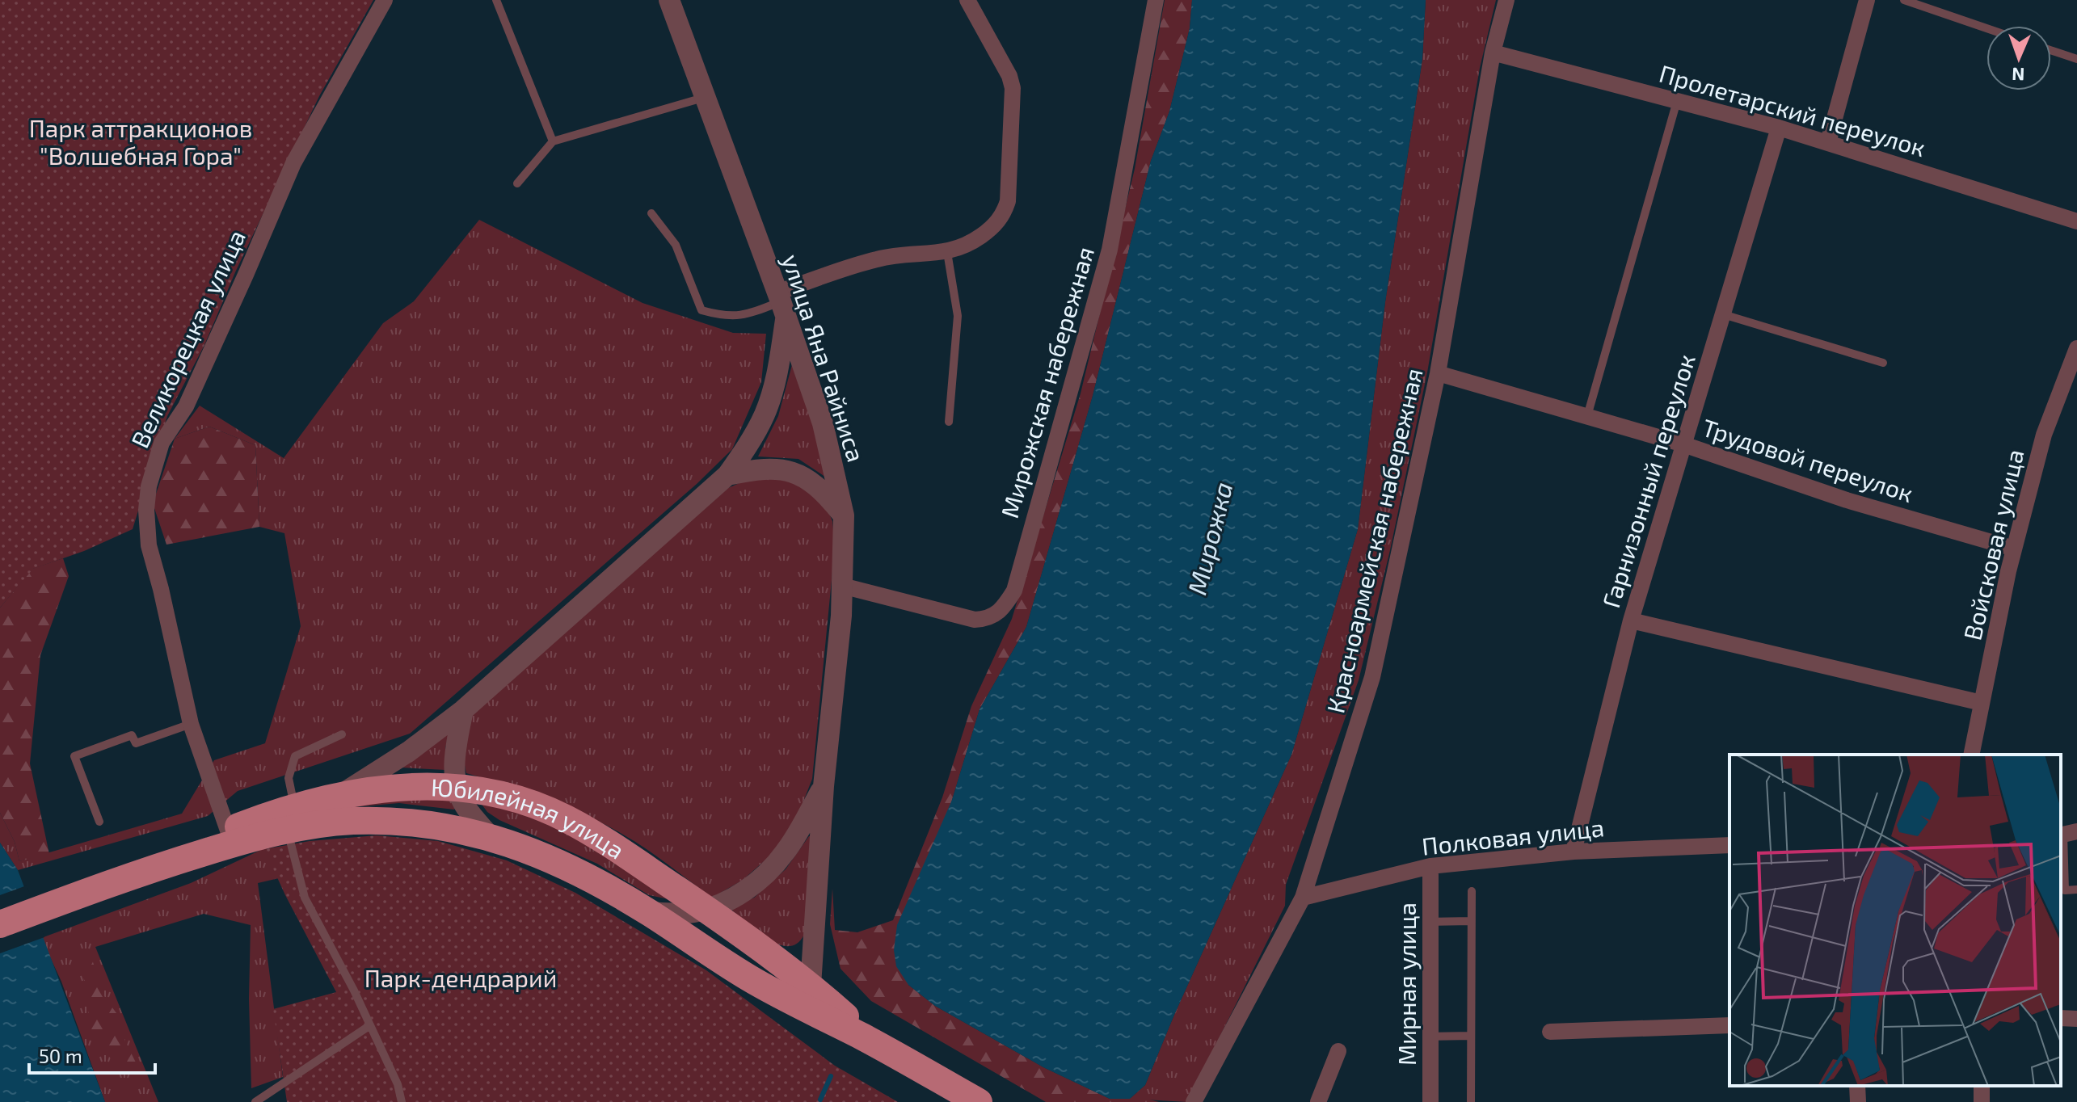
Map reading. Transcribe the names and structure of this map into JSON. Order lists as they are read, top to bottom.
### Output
{
  "streets": {
    "main road": ["Юбилейная улица"],
    "street": [
      "Пролетарский переулок",
      "Великорецкая улица",
      "улица Яна Райниса",
      "Мирожская набережная",
      "Трудовой переулок",
      "Гарнизонный переулок",
      "Красноармейская набережная",
      "Войсковая улица",
      "Полковая улица",
      "Мирная улица"
    ]
  },
  "crossings": [
    ["Пролетарский переулок", "Гарнизонный переулок"],
    ["Пролетарский переулок", "Красноармейская набережная"],
    ["Великорецкая улица", "Юбилейная улица"],
    ["улица Яна Райниса", "Мирожская набережная"],
    ["улица Яна Райниса", "Юбилейная улица"],
    ["Трудовой переулок", "Гарнизонный переулок"],
    ["Трудовой переулок", "Красноармейская набережная"],
    ["Трудовой переулок", "Войсковая улица"],
    ["Гарнизонный переулок", "Полковая улица"],
    ["Красноармейская набережная", "Полковая улица"],
    ["Полковая улица", "Мирная улица"]
  ],
  "water": ["Мирожка"],
  "parks": ["Парк аттракционов \"Волшебная Гора\"", "Парк-дендрарий"],
  "scale_bar": "50 m",
  "north": "bottom"
}
